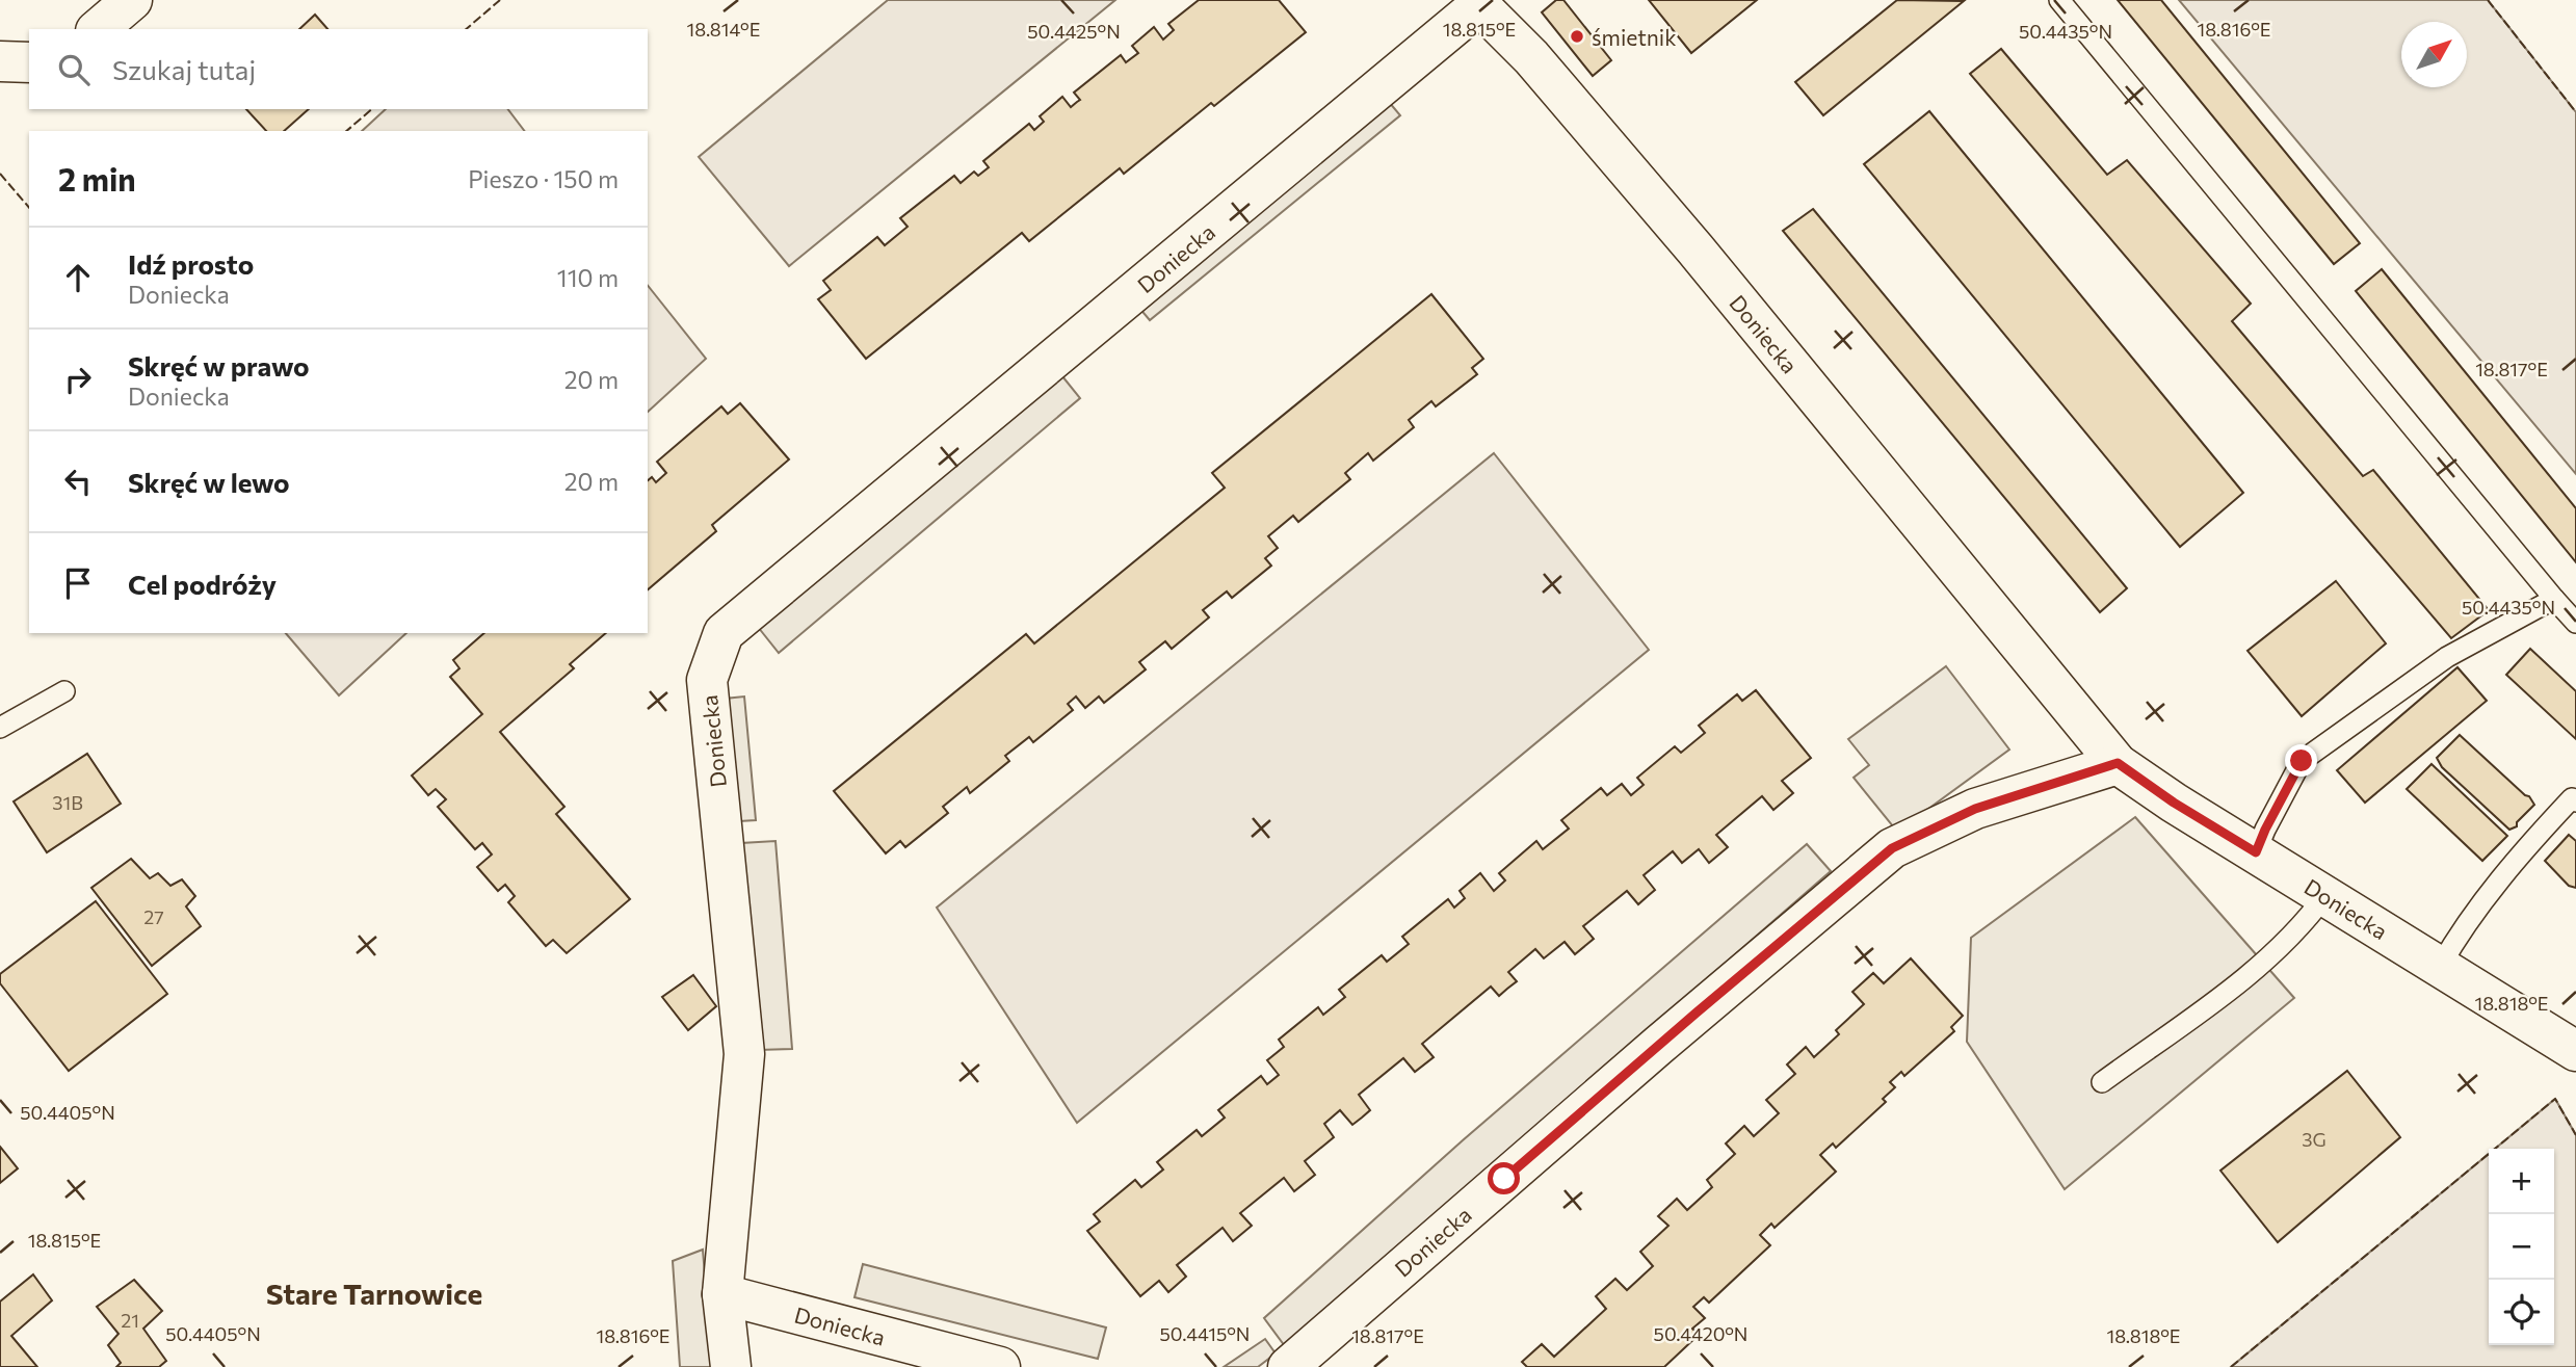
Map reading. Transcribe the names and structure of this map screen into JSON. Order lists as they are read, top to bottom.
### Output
{
  "streets": {
    "street": ["Doniecka"]
  },
  "districts": ["Stare Tarnowice"],
  "places": ["śmietnik"],
  "house_numbers": [
    "31B",
    "27",
    "3G",
    "21"
  ],
  "north": "top right",
  "page": {
    "search": "Szukaj tutaj",
    "heading": ["2 min", "Pieszo · 150 m"],
    "list": [
      ["Idź prosto", "Doniecka", "110 m"],
      ["Skręć w prawo", "Doniecka", "20 m"],
      ["Skręć w lewo", "20 m"],
      "Cel podróży"
    ],
    "map_buttons": ["+", "−"]
  },
  "coordinates": [
    "18.814°E",
    "18.815°E",
    "18.816°E",
    "50.4425°N",
    "50.4435°N",
    "18.817°E",
    "18.818°E",
    "50.4405°N",
    "50.4415°N",
    "50.4420°N"
  ]
}
